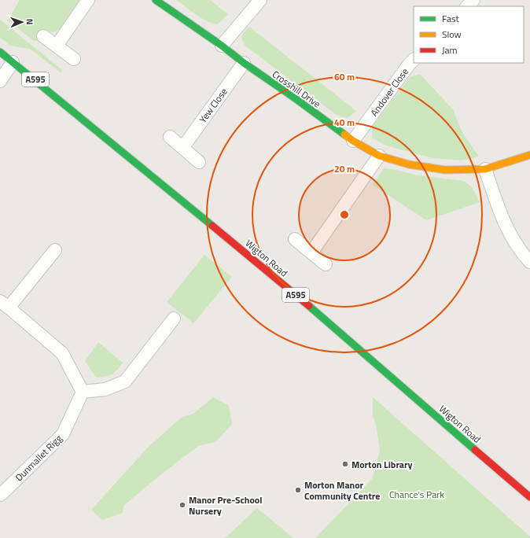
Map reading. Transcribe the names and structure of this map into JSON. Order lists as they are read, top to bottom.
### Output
{
  "streets": {
    "main road": ["A595", "Crosshill Drive", "Wigton Road"],
    "street": ["Andover Close", "Yew Close", "Dunmallet Rigg"]
  },
  "crossings": [
    ["Crosshill Drive", "Andover Close"],
    ["Crosshill Drive", "Yew Close"]
  ],
  "parks": ["Chance's Park"],
  "places": ["Morton Library", "Morton Manor Community Centre", "Manor Pre-School Nursery"],
  "legend": ["Fast", "Slow", "Jam"],
  "north": "right",
  "rings": ["60 m", "40 m", "20 m"]
}
